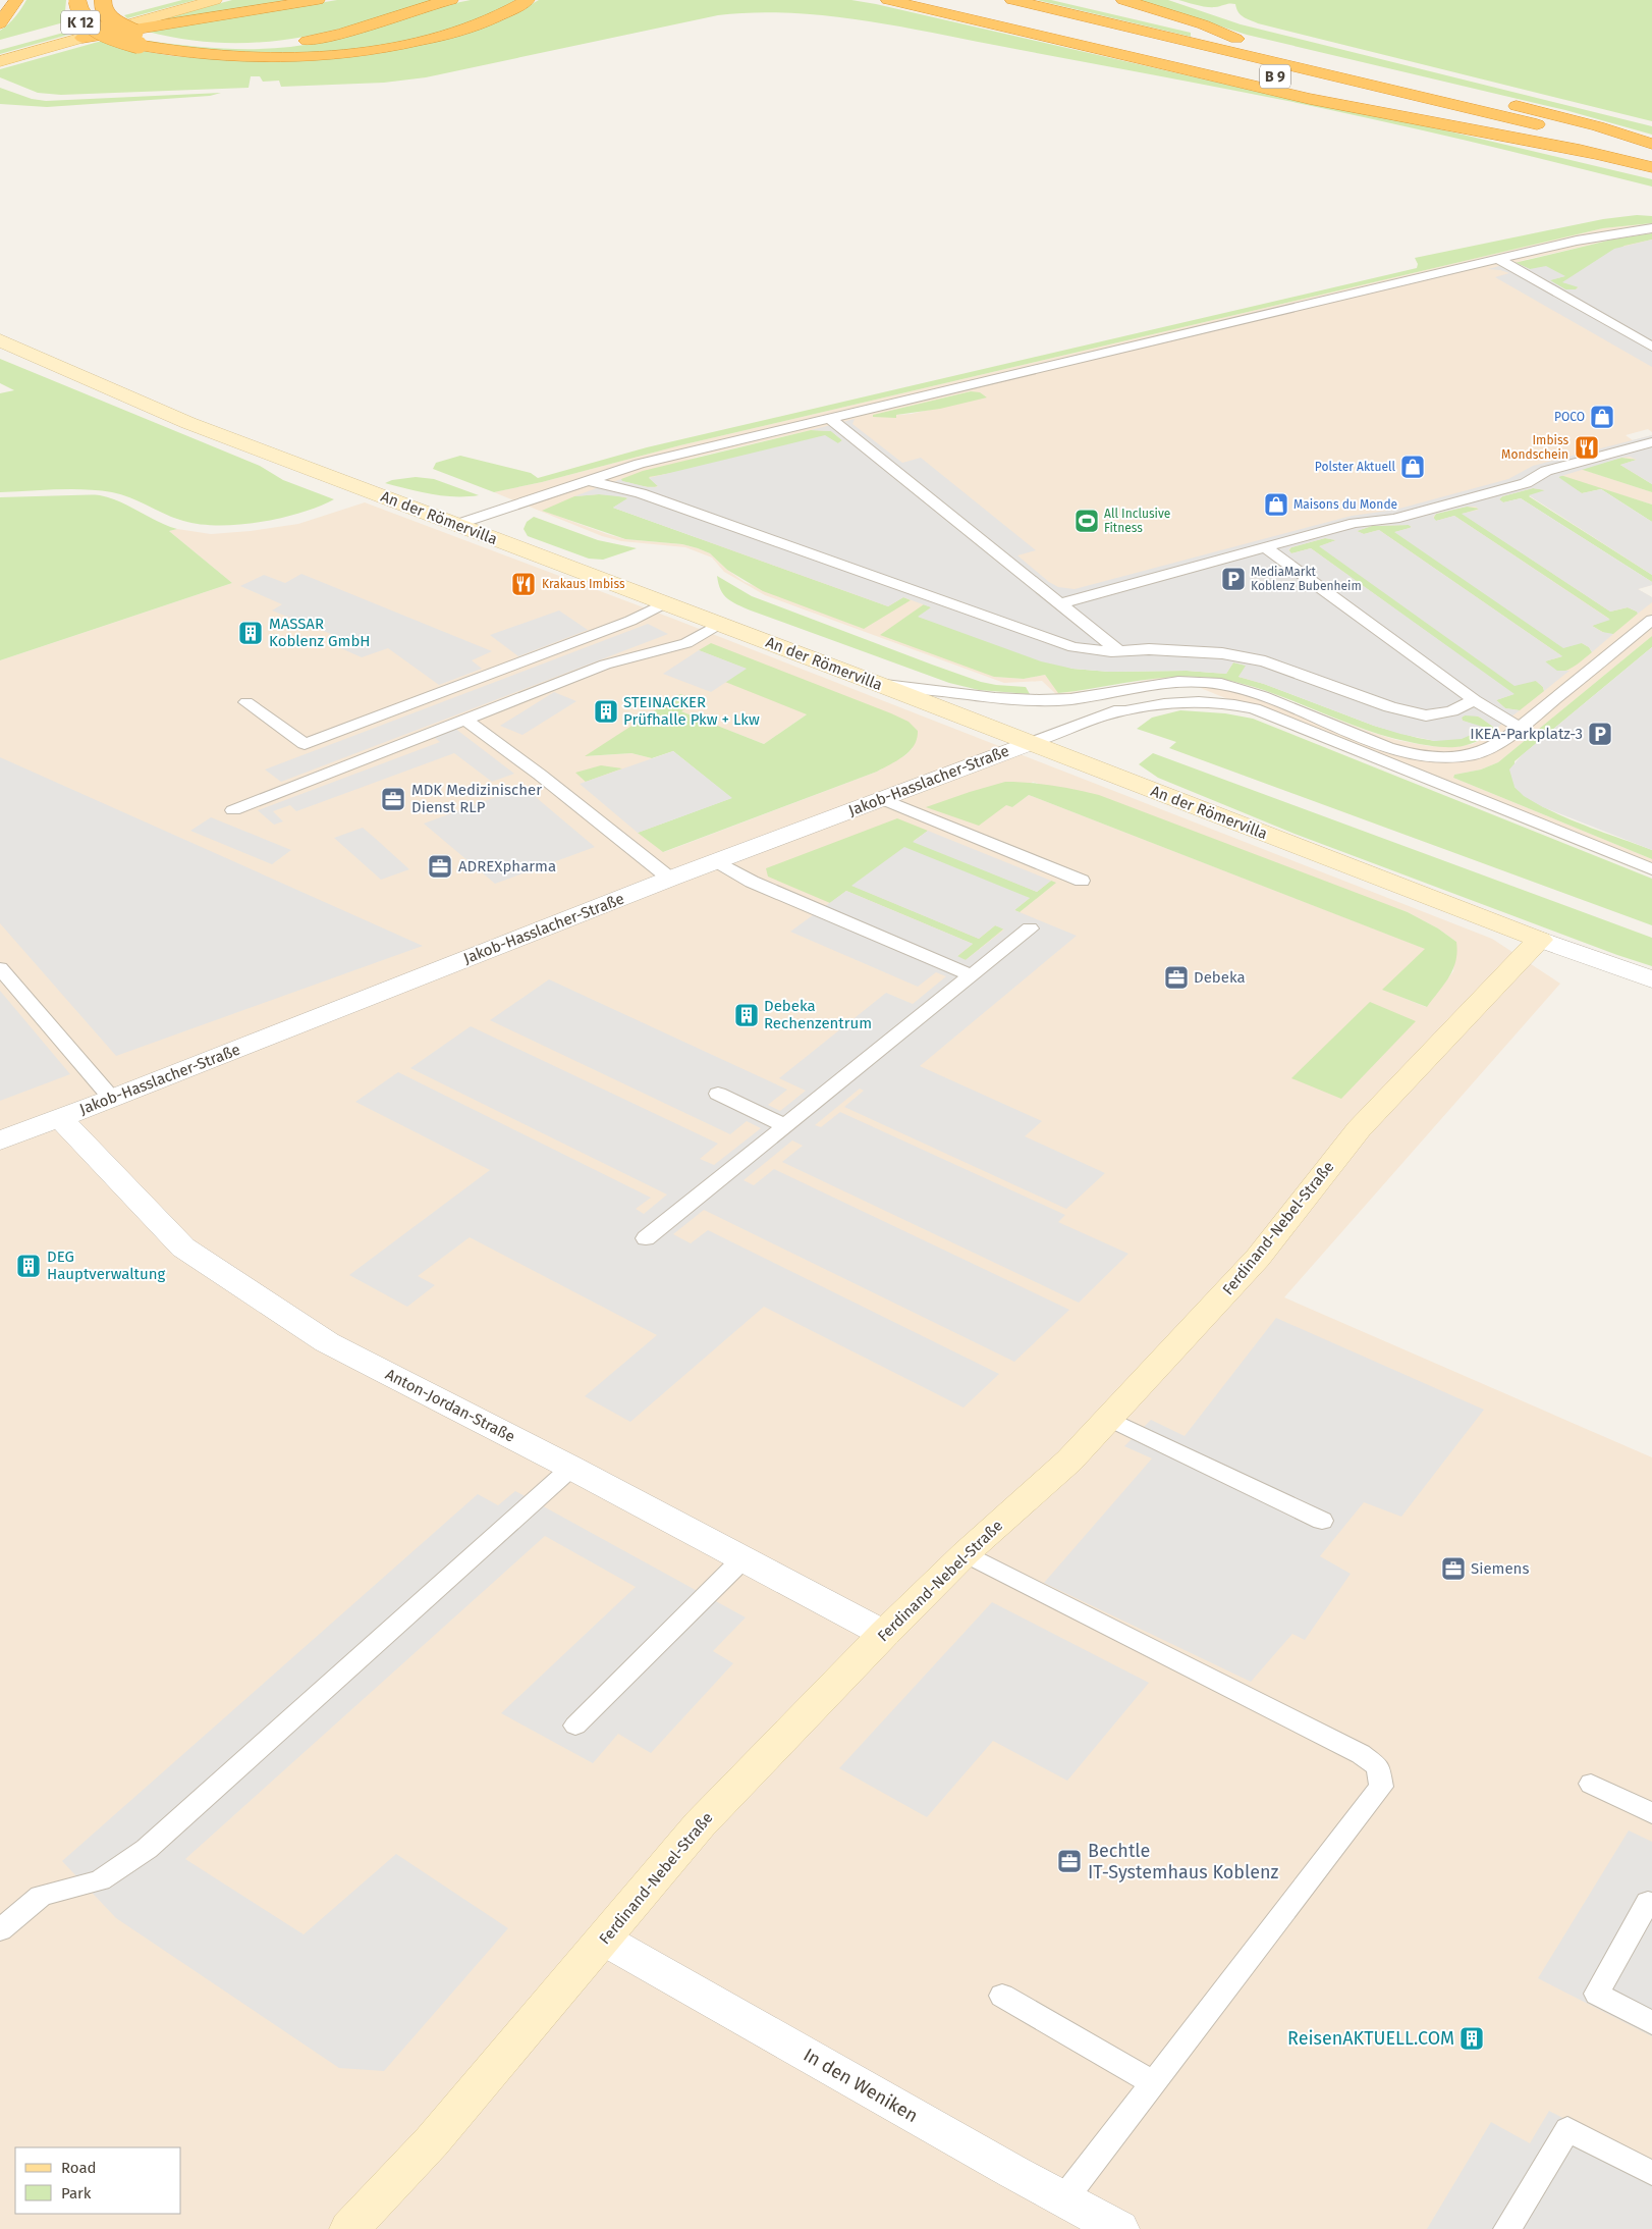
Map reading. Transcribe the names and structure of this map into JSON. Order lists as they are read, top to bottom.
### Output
{
  "streets": {
    "highway": ["B 9"],
    "main road": ["K 12"],
    "street": [
      "An der Römervilla",
      "Jakob-Hasslacher-Straße",
      "Ferdinand-Nebel-Straße",
      "Anton-Jordan-Straße",
      "In den Weniken"
    ]
  },
  "crossings": [
    ["An der Römervilla", "Jakob-Hasslacher-Straße"],
    ["An der Römervilla", "Ferdinand-Nebel-Straße"],
    ["Jakob-Hasslacher-Straße", "Anton-Jordan-Straße"],
    ["Ferdinand-Nebel-Straße", "Anton-Jordan-Straße"],
    ["Ferdinand-Nebel-Straße", "In den Weniken"]
  ],
  "places": {
    "shop": ["POCO", "Polster Aktuell", "Maisons du Monde"],
    "restaurant": ["Imbiss Mondschein", "Krakaus Imbiss"],
    "sports": ["All Inclusive Fitness"],
    "parking": ["MediaMarkt Koblenz Bubenheim", "IKEA-Parkplatz-3"],
    "building": [
      "MASSAR Koblenz GmbH",
      "STEINACKER Prüfhalle Pkw + Lkw",
      "Debeka Rechenzentrum",
      "DEG Hauptverwaltung",
      "ReisenAKTUELL.COM"
    ],
    "office": [
      "MDK Medizinischer Dienst RLP",
      "ADREXpharma",
      "Debeka",
      "Siemens",
      "Bechtle IT-Systemhaus Koblenz"
    ]
  },
  "legend": ["Road", "Park"]
}
